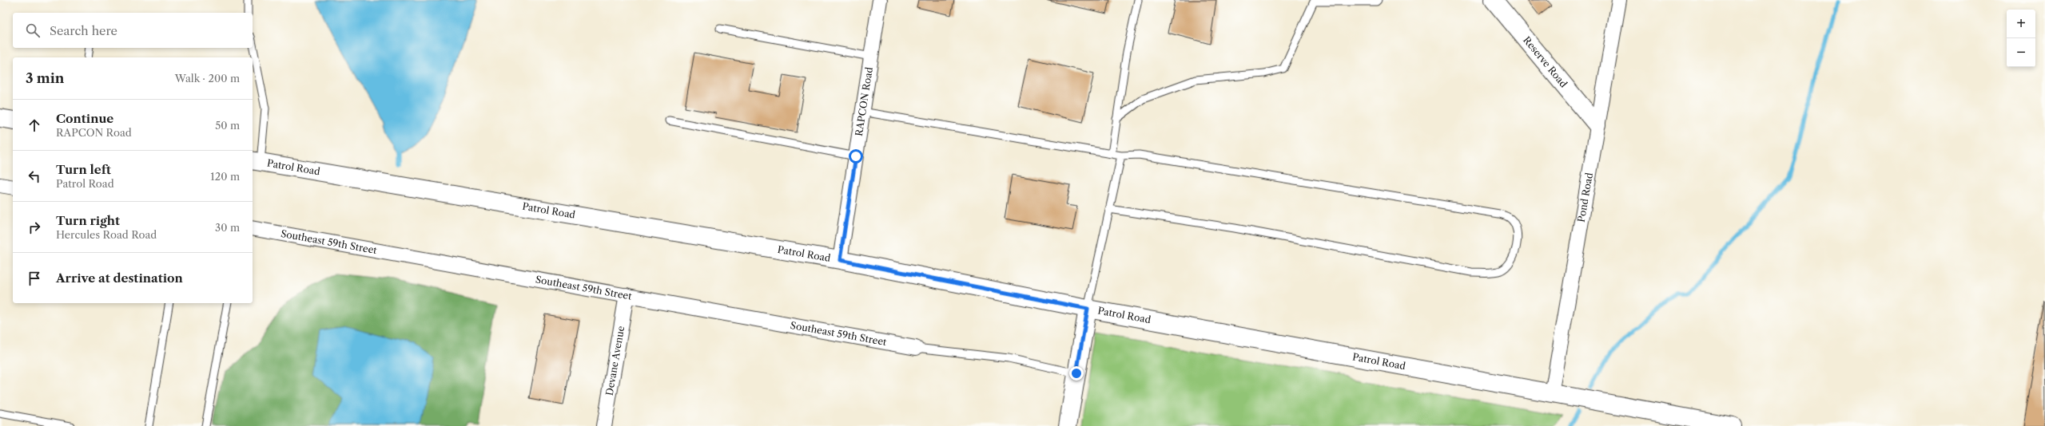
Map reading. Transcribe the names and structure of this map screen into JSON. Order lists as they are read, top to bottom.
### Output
{
  "streets": {
    "street": [
      "Reserve Road",
      "RAPCON Road",
      "Patrol Road",
      "Pond Road",
      "Southeast 59th Street",
      "Devane Avenue"
    ]
  },
  "crossings": [
    ["Reserve Road", "Pond Road"],
    ["RAPCON Road", "Patrol Road"],
    ["Patrol Road", "Pond Road"],
    ["Southeast 59th Street", "Devane Avenue"]
  ],
  "page": {
    "map_buttons": ["+", "−"],
    "search": "Search here",
    "heading": ["3 min", "Walk · 200 m"],
    "list": [
      ["Continue", "RAPCON Road", "50 m"],
      ["Turn left", "Patrol Road", "120 m"],
      ["Turn right", "Hercules Road Road", "30 m"],
      "Arrive at destination"
    ]
  }
}
